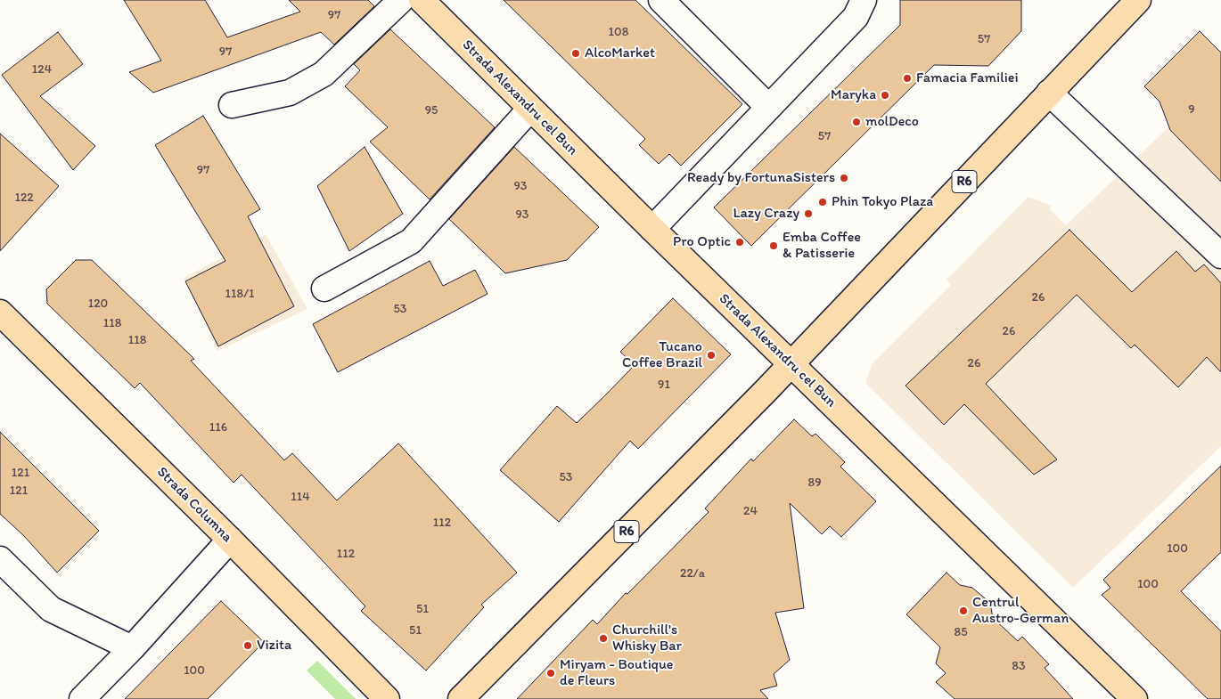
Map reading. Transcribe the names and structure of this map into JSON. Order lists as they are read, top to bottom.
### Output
{
  "streets": {
    "main road": ["Strada Alexandru cel Bun", "R6", "Strada Columna"]
  },
  "crossings": [
    ["Strada Alexandru cel Bun", "R6"]
  ],
  "places": [
    "AlcoMarket",
    "Famacia Familiei",
    "Maryka",
    "molDeco",
    "Ready by FortunaSisters",
    "Phin Tokyo Plaza",
    "Lazy Crazy",
    "Pro Optic",
    "Emba Coffee & Patisserie",
    "Tucano Coffee Brazil",
    "Centrul Austro-German",
    "Churchill's Whisky Bar",
    "Vizita",
    "Miryam - Boutique de Fleurs"
  ],
  "house_numbers": [
    "97",
    "108",
    "57",
    "97",
    "124",
    "9",
    "95",
    "57",
    "97",
    "93",
    "122",
    "93",
    "118/1",
    "26",
    "120",
    "53",
    "118",
    "26",
    "118",
    "26",
    "91",
    "116",
    "121",
    "53",
    "89",
    "121",
    "114",
    "24",
    "112",
    "100",
    "112",
    "22/a",
    "100",
    "51",
    "51",
    "85",
    "83",
    "100"
  ]
}
